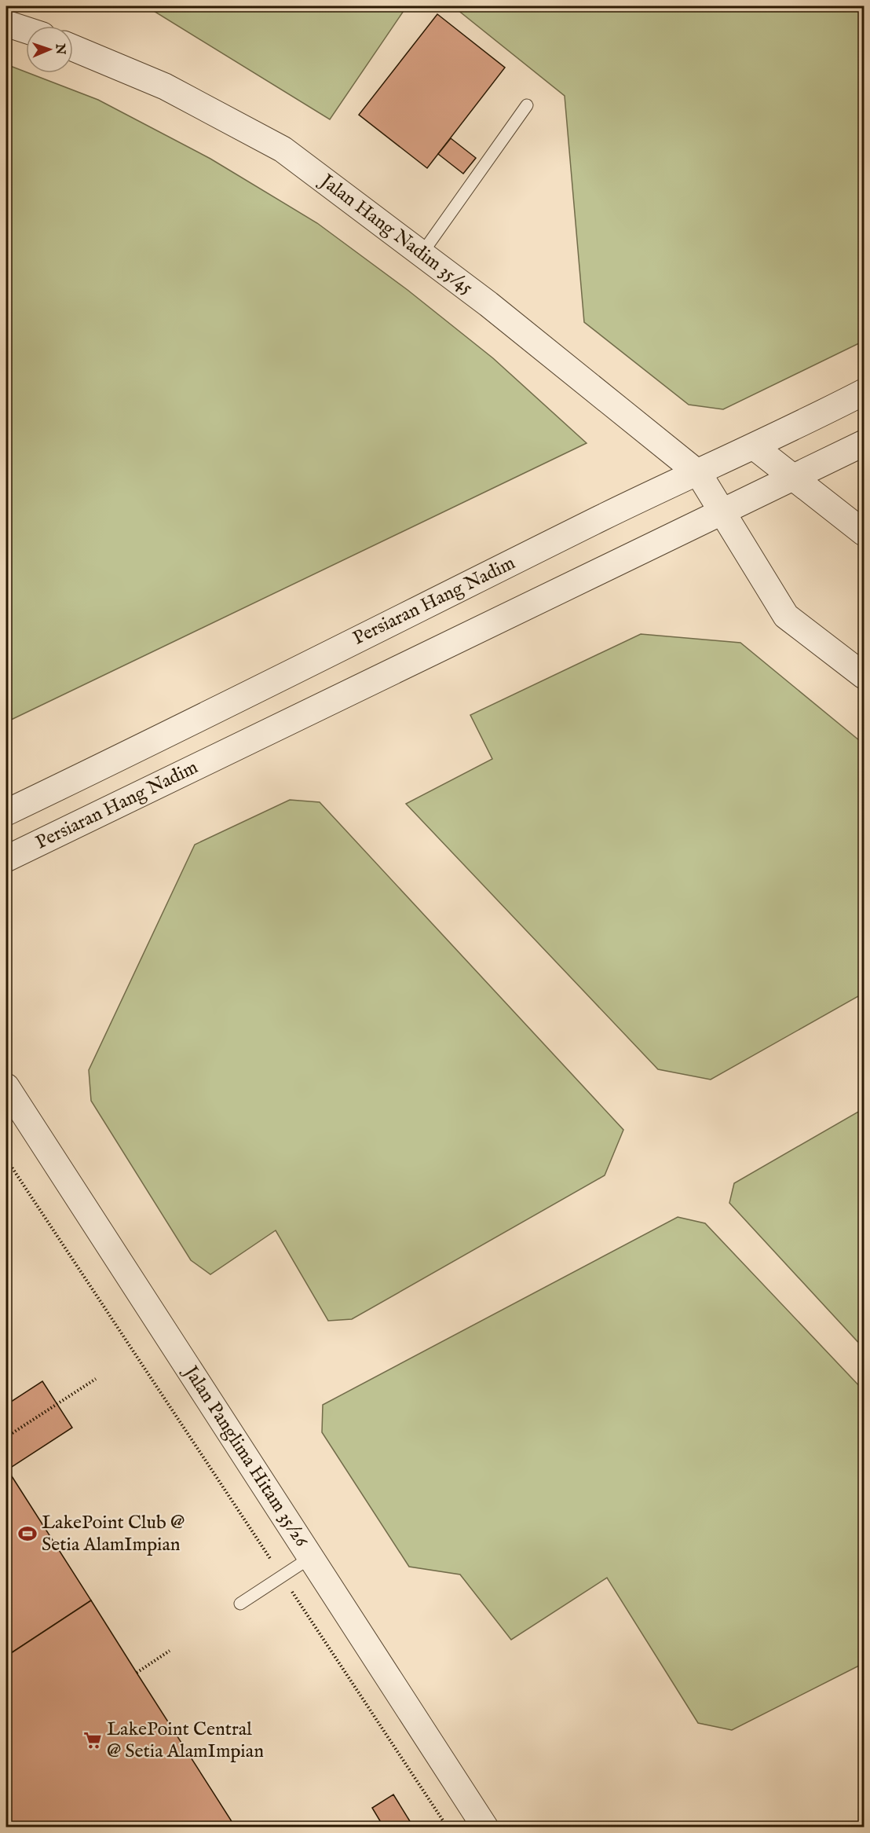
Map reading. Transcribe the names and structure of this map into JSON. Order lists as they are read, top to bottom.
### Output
{
  "streets": {
    "street": ["Jalan Hang Nadim 35/45", "Persiaran Hang Nadim", "Jalan Panglima Hitam 35/26"]
  },
  "crossings": [
    ["Jalan Hang Nadim 35/45", "Persiaran Hang Nadim"]
  ],
  "places": {
    "sports": ["LakePoint Club @ Setia AlamImpian"],
    "supermarket": ["LakePoint Central @ Setia AlamImpian"]
  },
  "north": "right"
}
